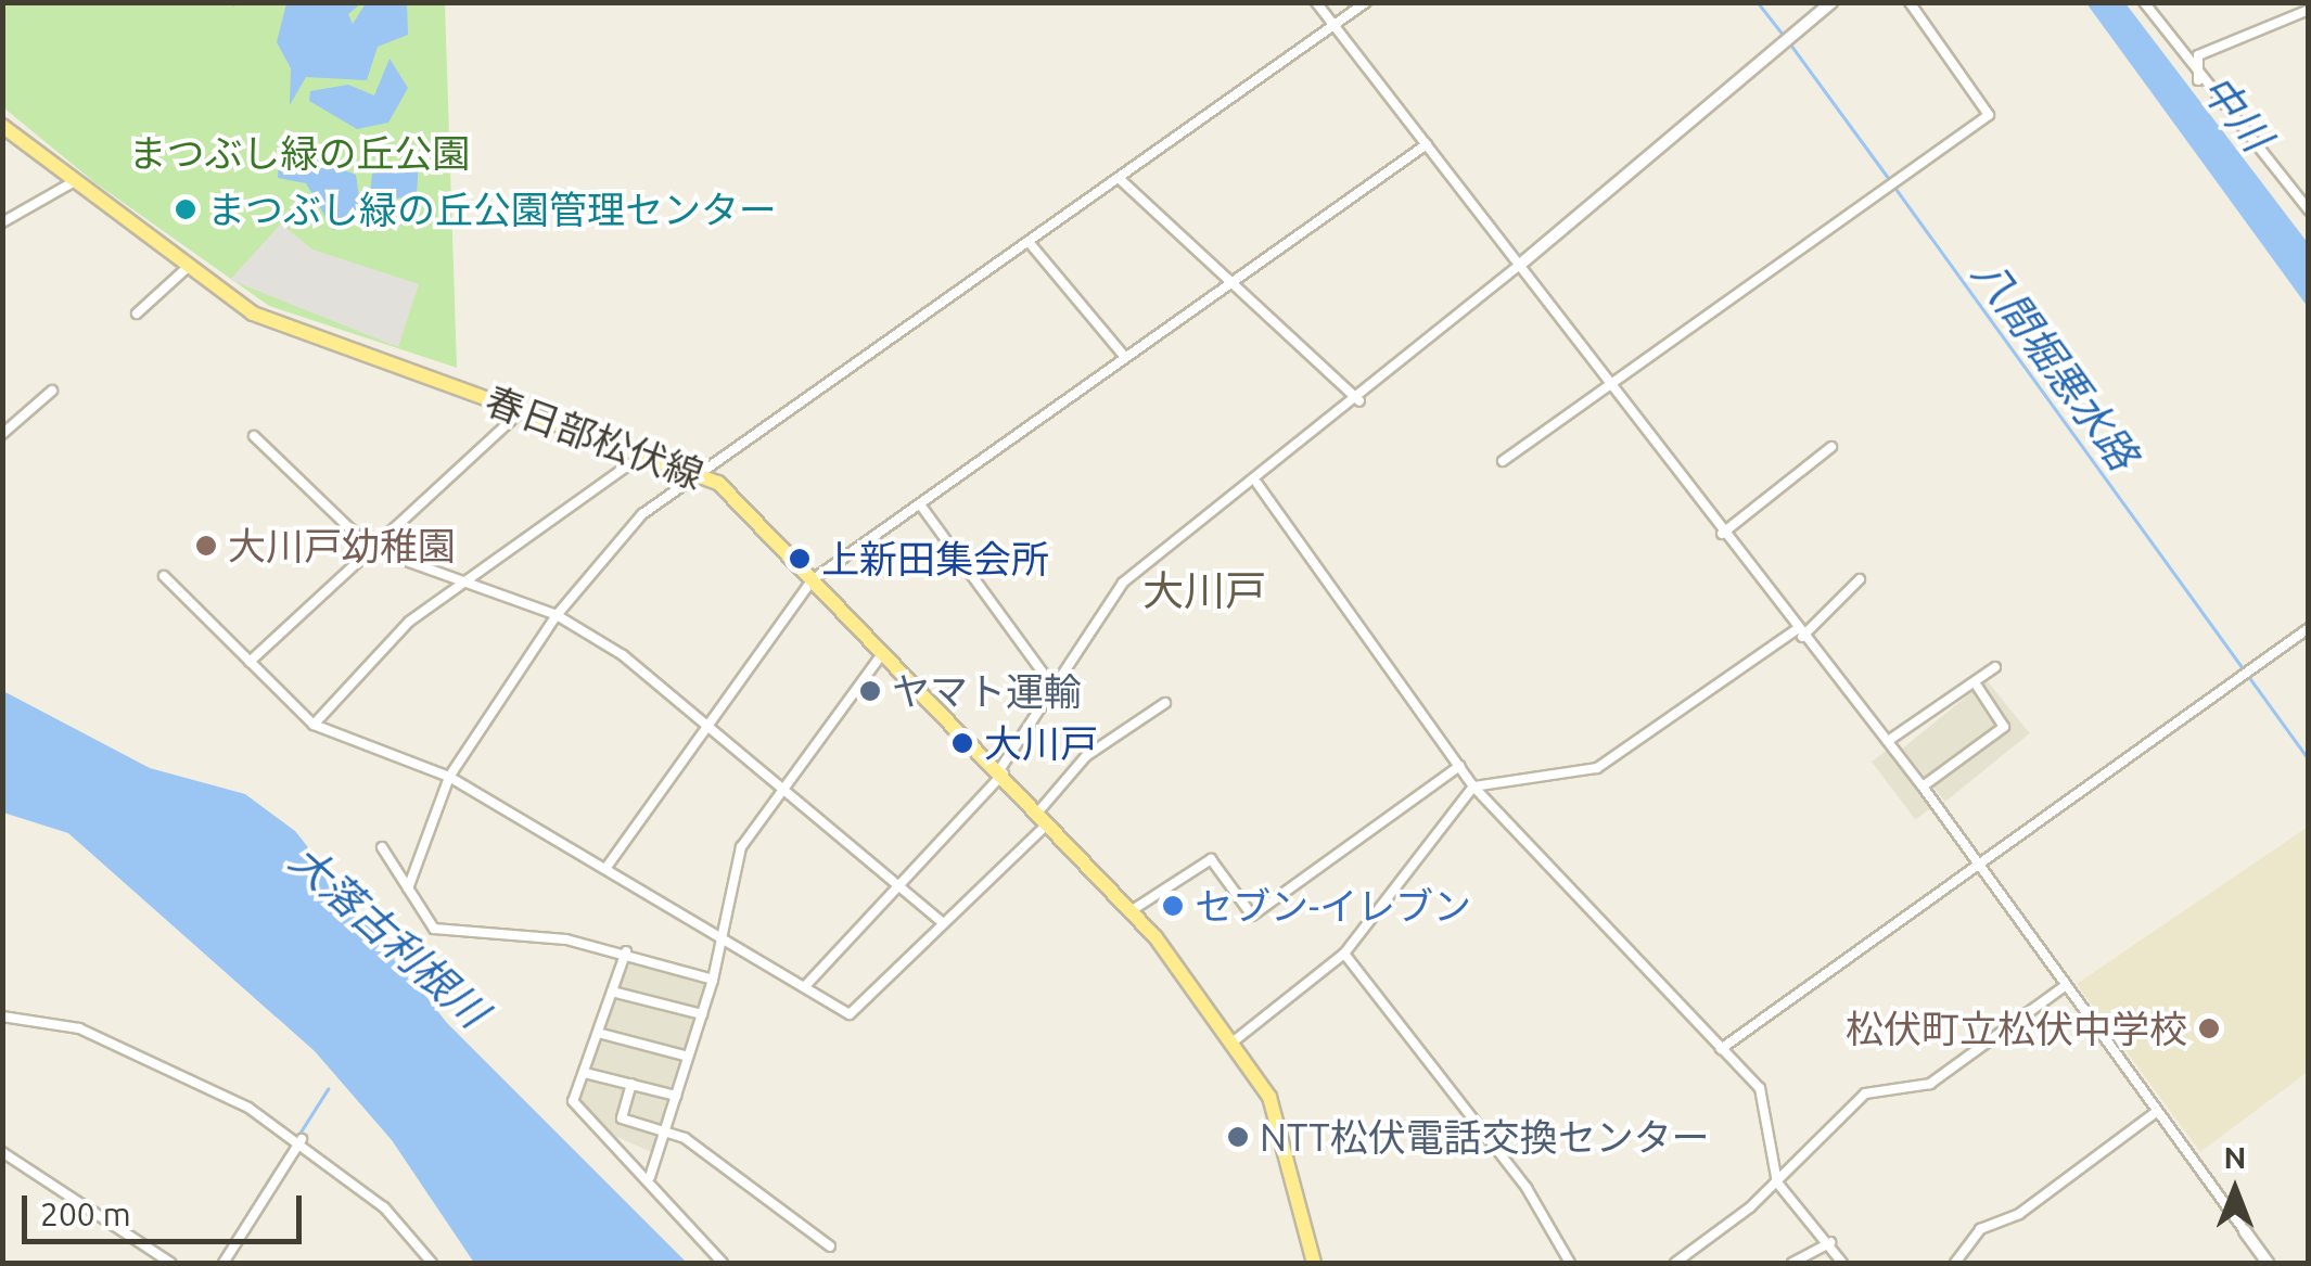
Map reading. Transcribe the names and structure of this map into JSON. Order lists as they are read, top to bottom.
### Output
{
  "streets": {
    "main road": ["春日部松伏線"]
  },
  "districts": ["大川戸"],
  "water": ["中川", "八間堀悪水路", "大落古利根川"],
  "parks": ["まつぶし緑の丘公園"],
  "places": [
    "まつぶし緑の丘公園管理センター",
    "大川戸幼稚園",
    "上新田集会所",
    "ヤマト運輸",
    "大川戸",
    "セブン-イレブン",
    "松伏町立松伏中学校",
    "NTT松伏電話交換センター"
  ],
  "scale_bar": "200 m",
  "north": "top"
}
